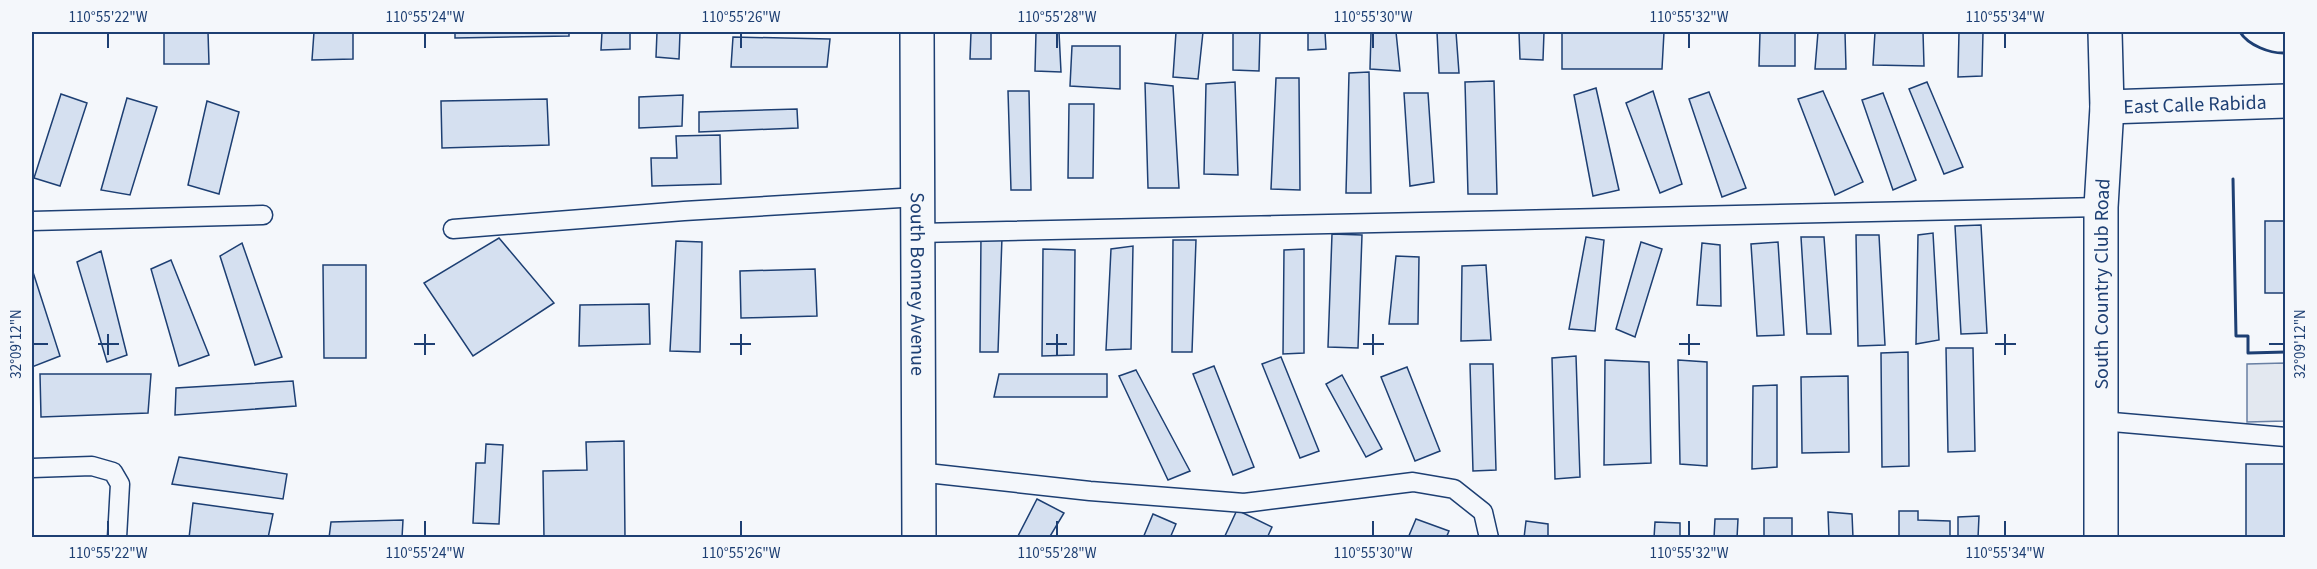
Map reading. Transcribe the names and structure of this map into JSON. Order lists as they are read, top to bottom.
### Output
{
  "streets": {
    "street": ["East Calle Rabida", "South Country Club Road", "South Bonney Avenue"]
  },
  "crossings": [
    ["East Calle Rabida", "South Country Club Road"]
  ],
  "coordinates": [
    "110°55'22\"W",
    "110°55'24\"W",
    "110°55'26\"W",
    "110°55'28\"W",
    "110°55'30\"W",
    "110°55'32\"W",
    "110°55'34\"W",
    "32°09'12\"N"
  ]
}
